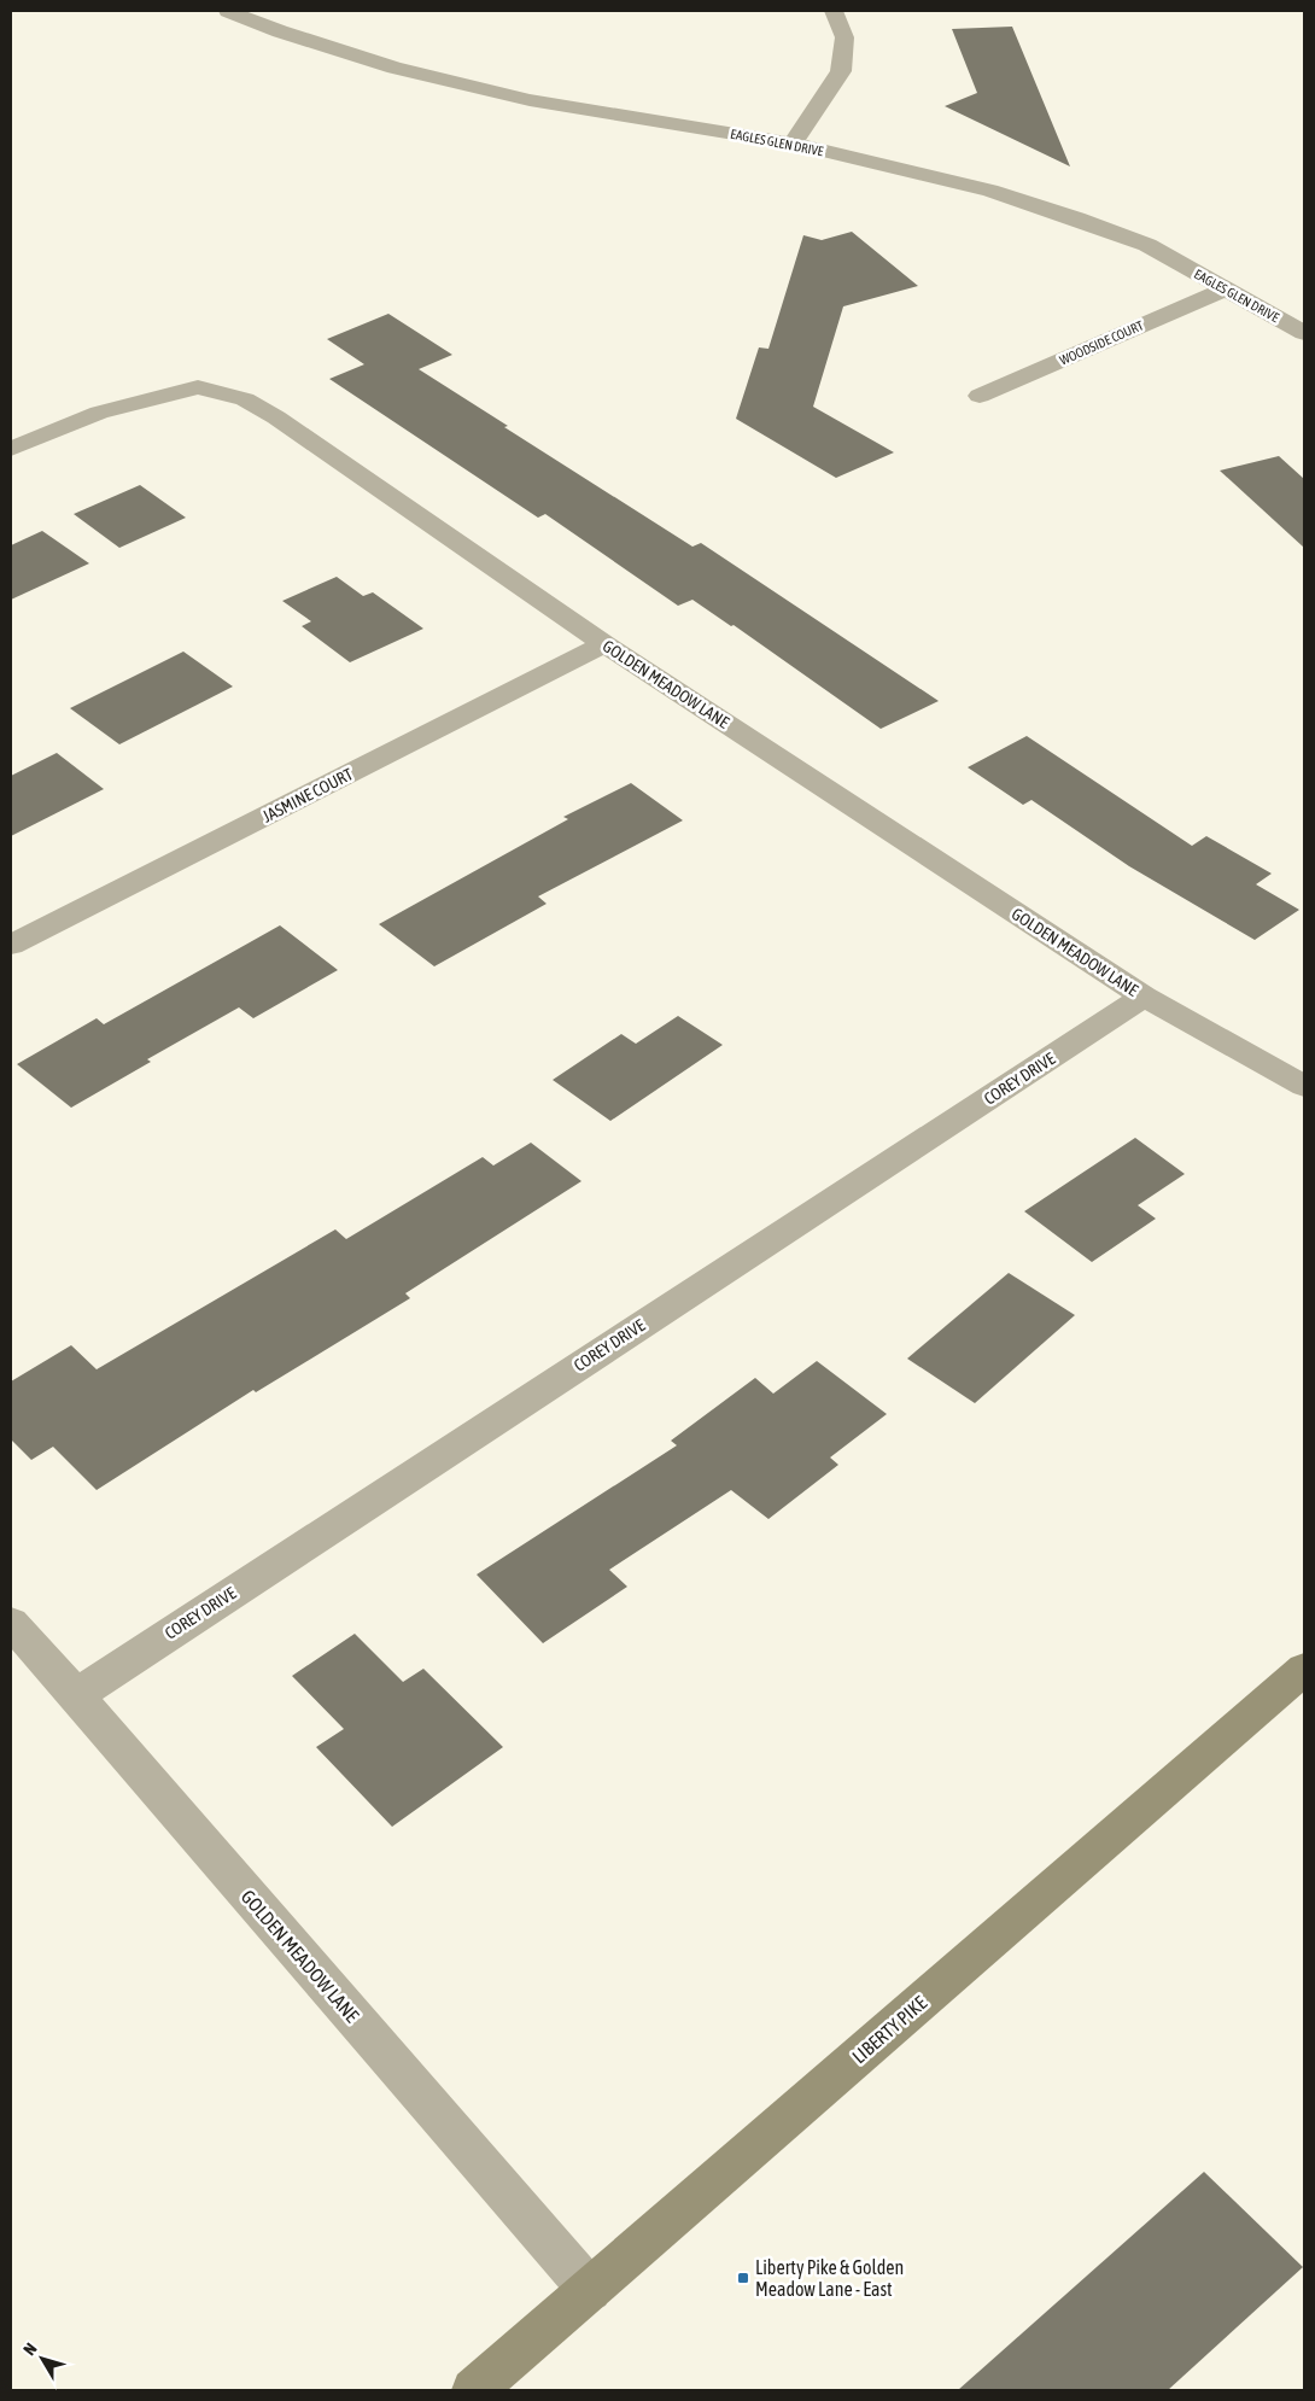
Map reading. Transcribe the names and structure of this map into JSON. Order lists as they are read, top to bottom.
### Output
{
  "streets": {
    "street": [
      "EAGLES GLEN DRIVE",
      "WOODSIDE COURT",
      "GOLDEN MEADOW LANE",
      "JASMINE COURT",
      "COREY DRIVE",
      "LIBERTY PIKE"
    ]
  },
  "crossings": [
    ["EAGLES GLEN DRIVE", "WOODSIDE COURT"],
    ["GOLDEN MEADOW LANE", "JASMINE COURT"],
    ["GOLDEN MEADOW LANE", "COREY DRIVE"],
    ["GOLDEN MEADOW LANE", "LIBERTY PIKE"]
  ],
  "places": {
    "transit": ["Liberty Pike & Golden Meadow Lane - East"]
  },
  "north": "top left"
}
